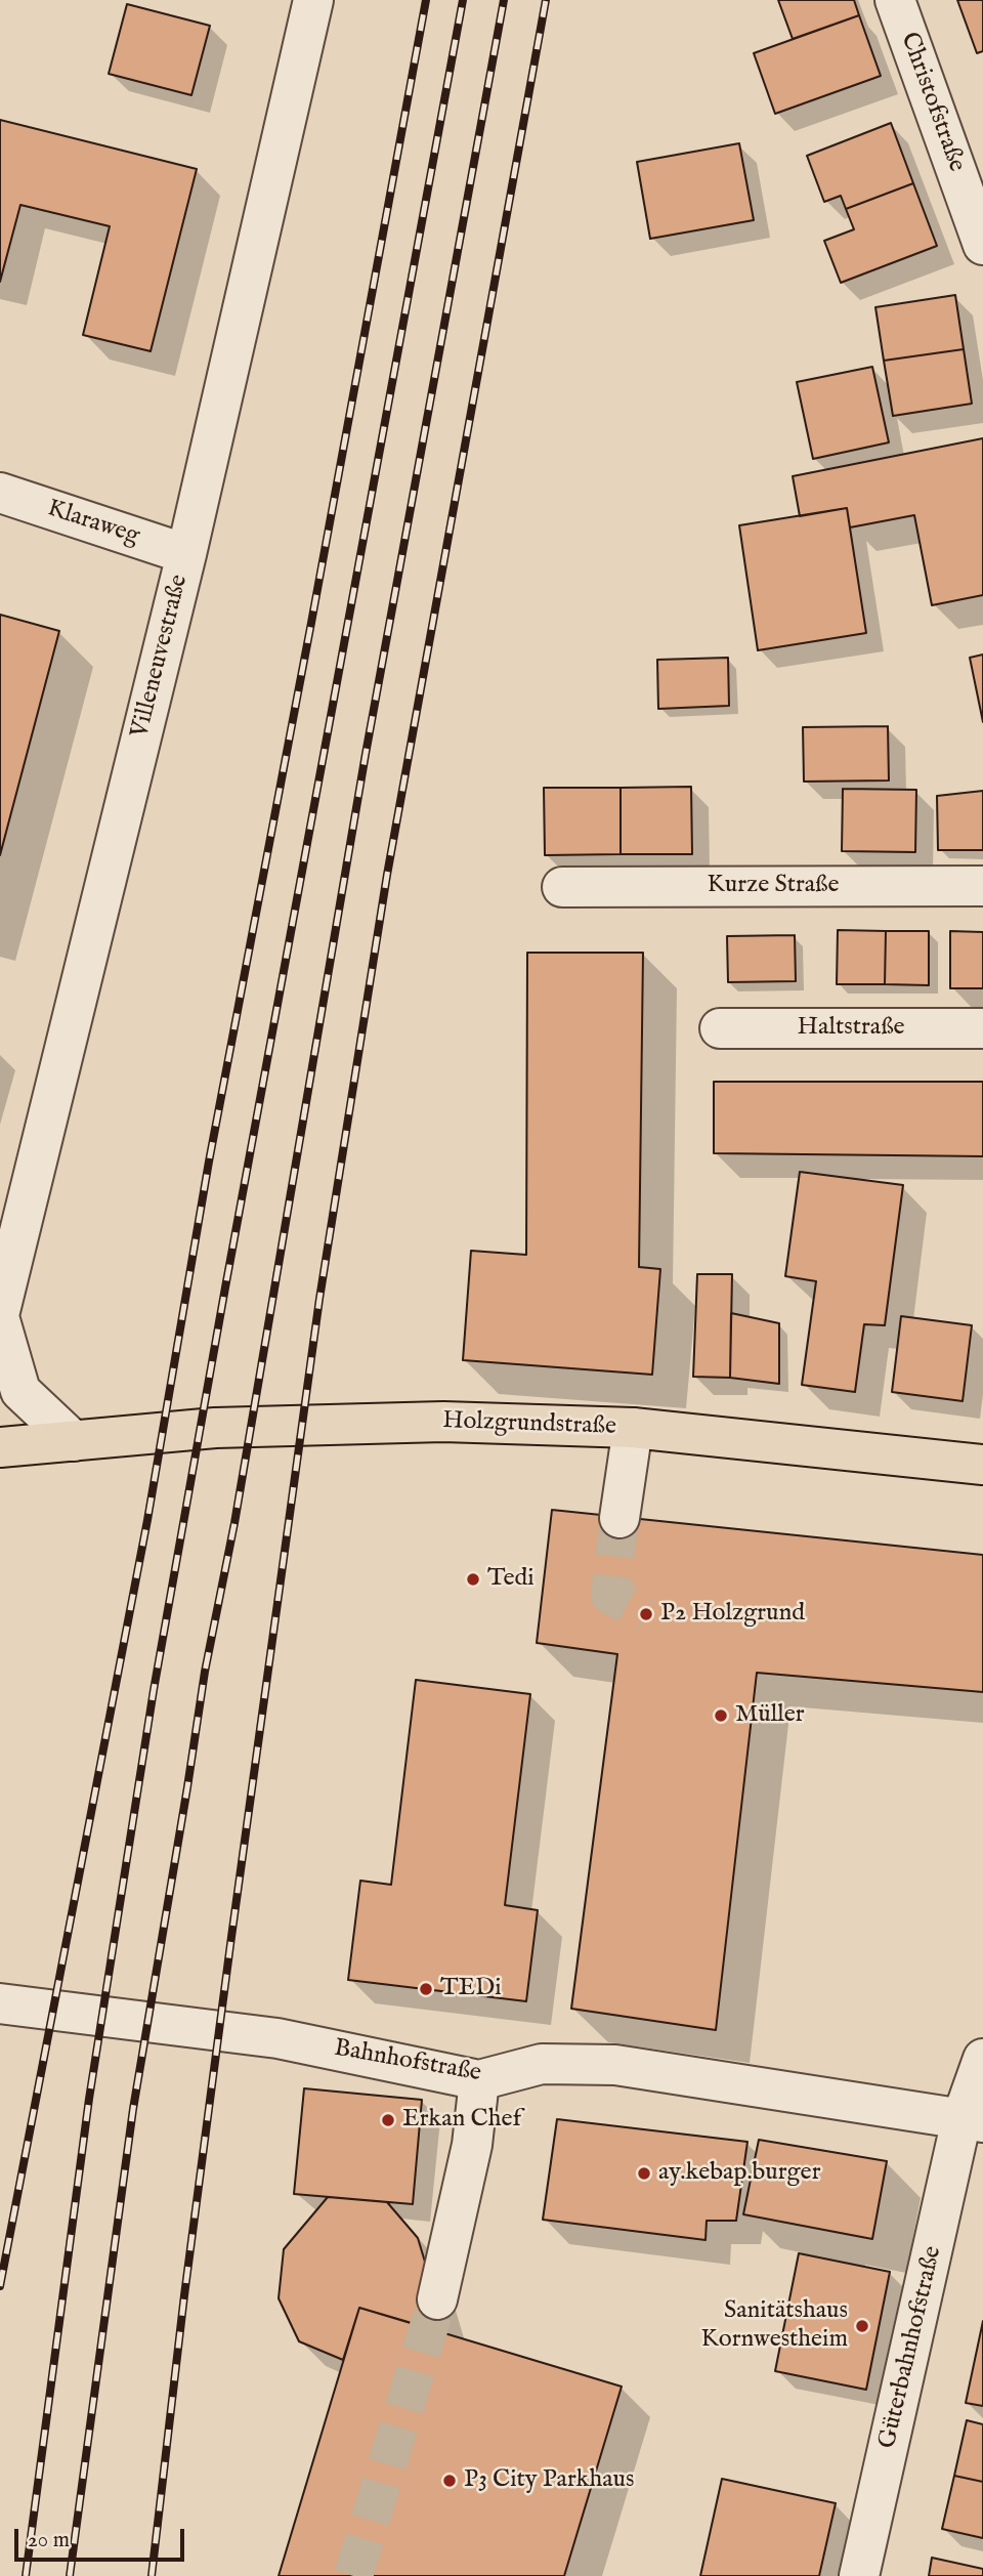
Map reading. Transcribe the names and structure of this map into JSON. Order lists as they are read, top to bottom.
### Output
{
  "streets": {
    "main road": ["Holzgrundstraße"],
    "street": [
      "Christofstraße",
      "Klaraweg",
      "Villeneuvestraße",
      "Kurze Straße",
      "Haltstraße",
      "Bahnhofstraße",
      "Güterbahnhofstraße"
    ]
  },
  "crossings": [
    ["Klaraweg", "Villeneuvestraße"],
    ["Bahnhofstraße", "Güterbahnhofstraße"]
  ],
  "places": [
    "Tedi",
    "P2 Holzgrund",
    "Müller",
    "TEDi",
    "Erkan Chef",
    "ay.kebap.burger",
    "Sanitätshaus Kornwestheim",
    "P3 City Parkhaus"
  ],
  "scale_bar": "20 m"
}
